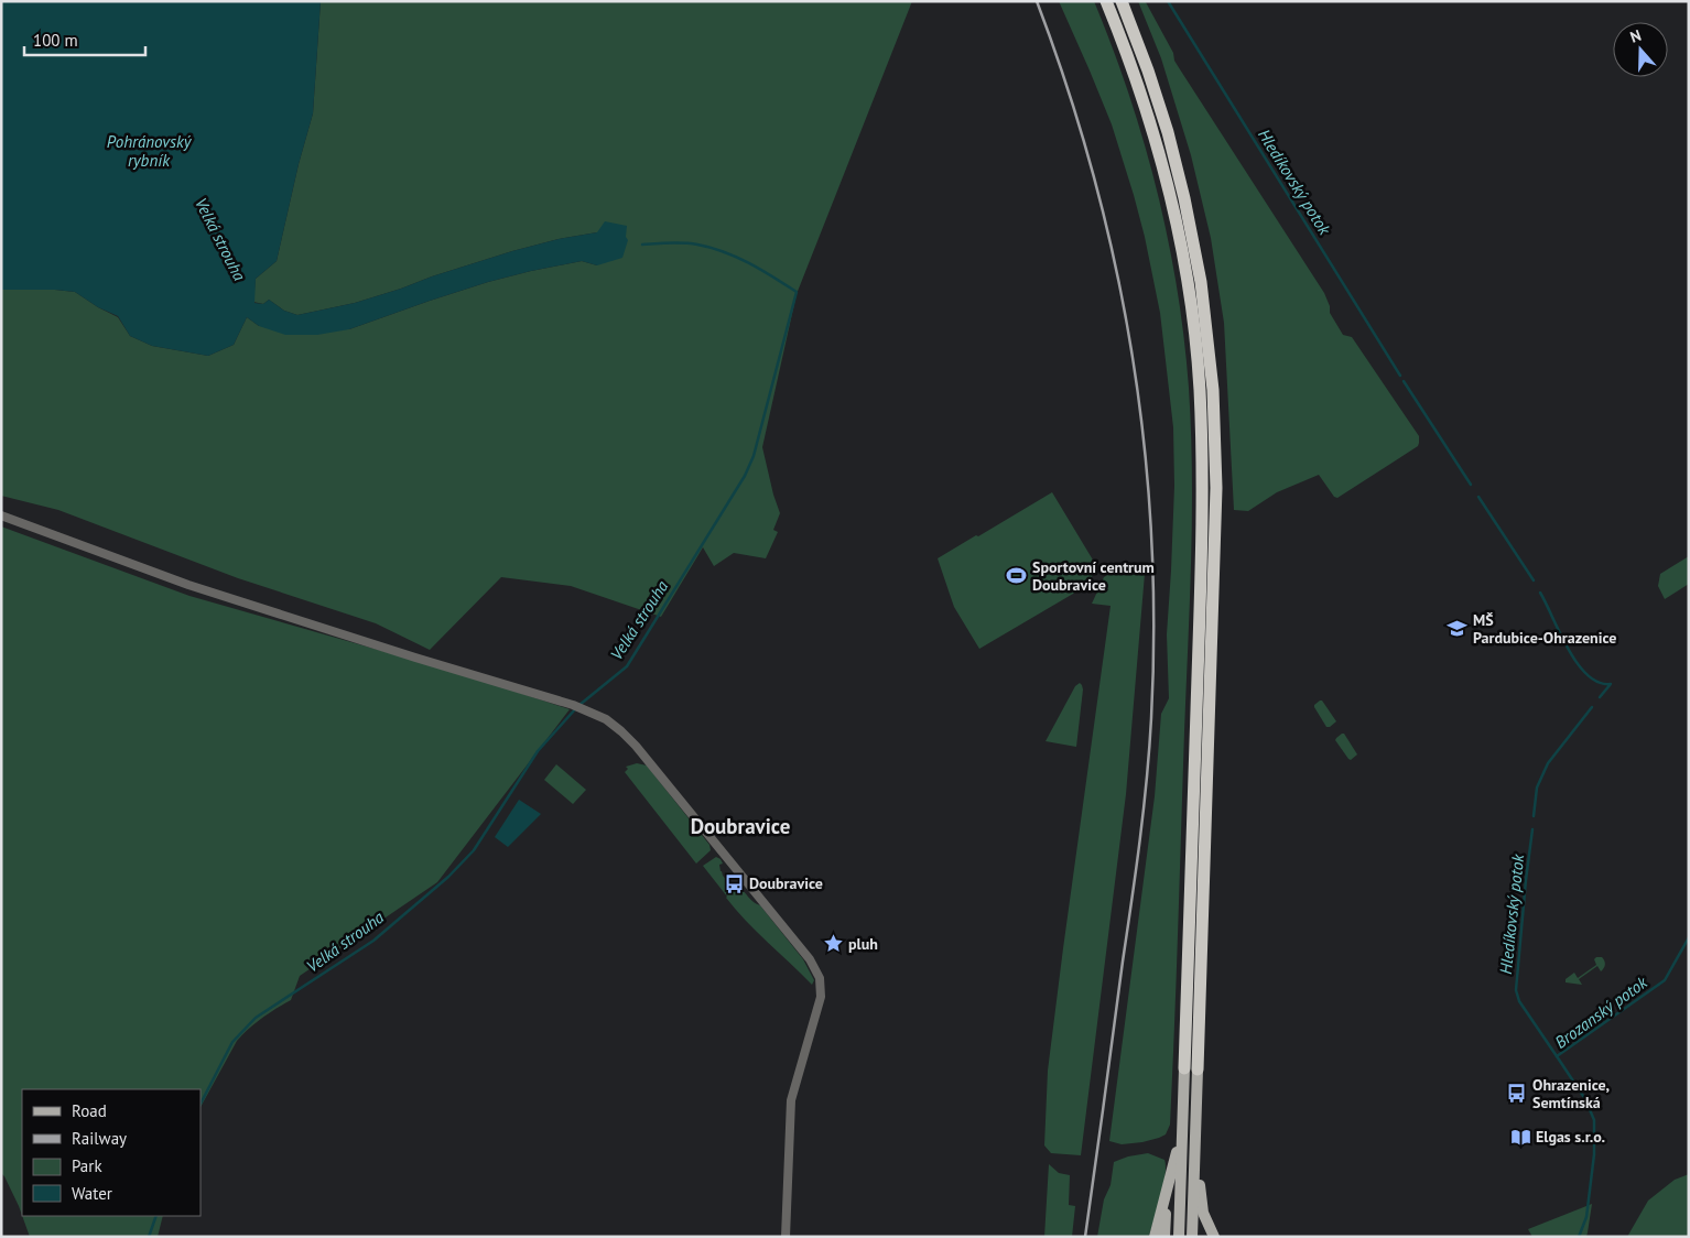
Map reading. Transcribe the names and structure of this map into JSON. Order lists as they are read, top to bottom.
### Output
{
  "districts": ["Doubravice"],
  "water": [
    "Pohránovský rybník",
    "Hledíkovský potok",
    "Velká strouha",
    "Brozanský potok"
  ],
  "places": {
    "sports": ["Sportovní centrum Doubravice"],
    "school or university": ["MŠ Pardubice-Ohrazenice"],
    "bus stop": ["Doubravice", "Ohrazenice, Semtínská"],
    "place": ["pluh"],
    "library": ["Elgas s.r.o."]
  },
  "legend": [
    "Road",
    "Railway",
    "Park",
    "Water"
  ],
  "scale_bar": "100 m",
  "north": "top"
}
